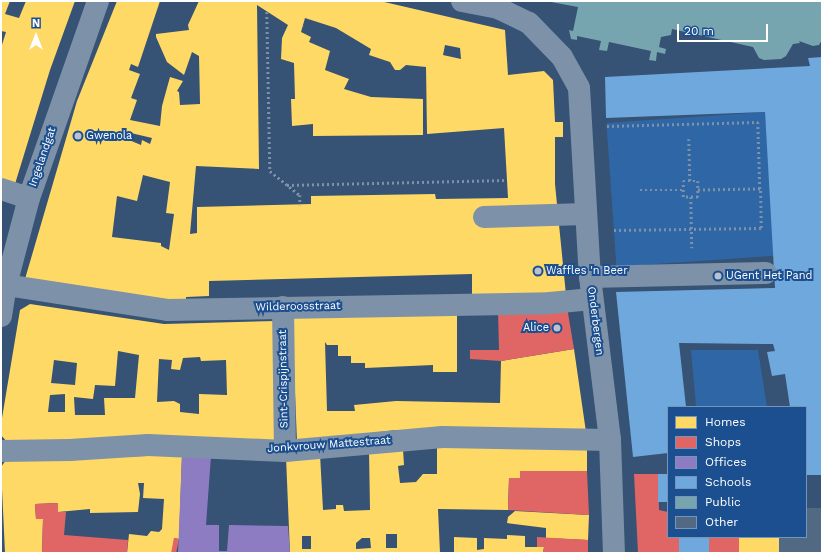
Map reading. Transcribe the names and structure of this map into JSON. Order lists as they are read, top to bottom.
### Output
{
  "streets": {
    "street": [
      "Ingelandgat",
      "Wilderoosstraat",
      "Onderbergen",
      "Sint-Crispijnstraat",
      "Jonkvrouw Mattestraat"
    ]
  },
  "crossings": [
    ["Ingelandgat", "Wilderoosstraat"],
    ["Wilderoosstraat", "Onderbergen"],
    ["Wilderoosstraat", "Sint-Crispijnstraat"],
    ["Onderbergen", "Jonkvrouw Mattestraat"],
    ["Sint-Crispijnstraat", "Jonkvrouw Mattestraat"]
  ],
  "places": [
    "Gwenola",
    "Waffles 'n Beer",
    "UGent Het Pand",
    "Alice"
  ],
  "legend": [
    "Homes",
    "Shops",
    "Offices",
    "Schools",
    "Public",
    "Other"
  ],
  "scale_bar": "20 m",
  "north": "top"
}
